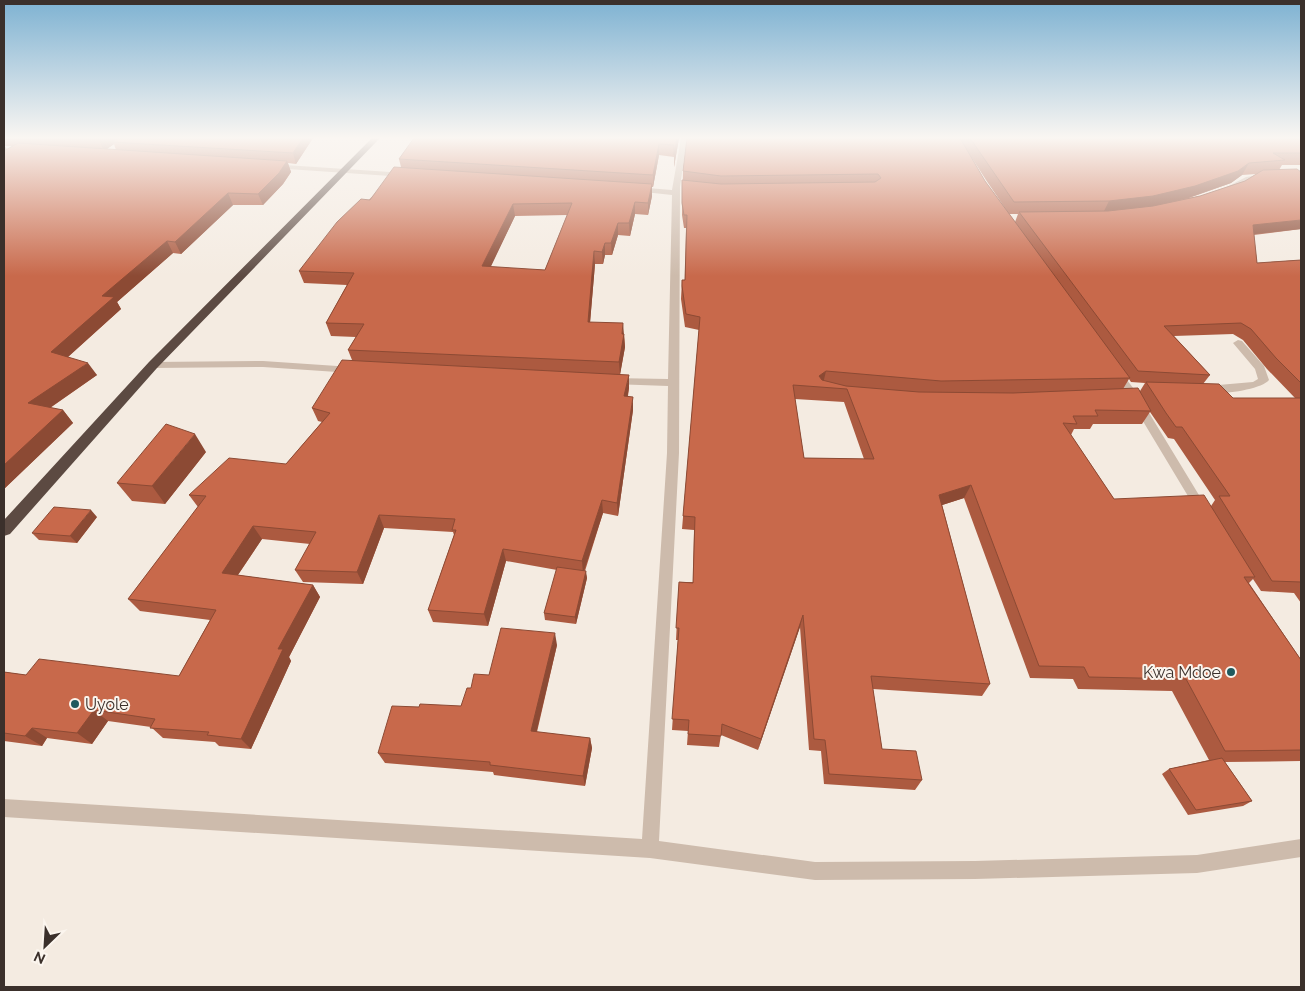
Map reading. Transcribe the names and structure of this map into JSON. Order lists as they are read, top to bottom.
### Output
{
  "places": ["Kwa Mdoe", "Uyole"],
  "north": "bottom left"
}
